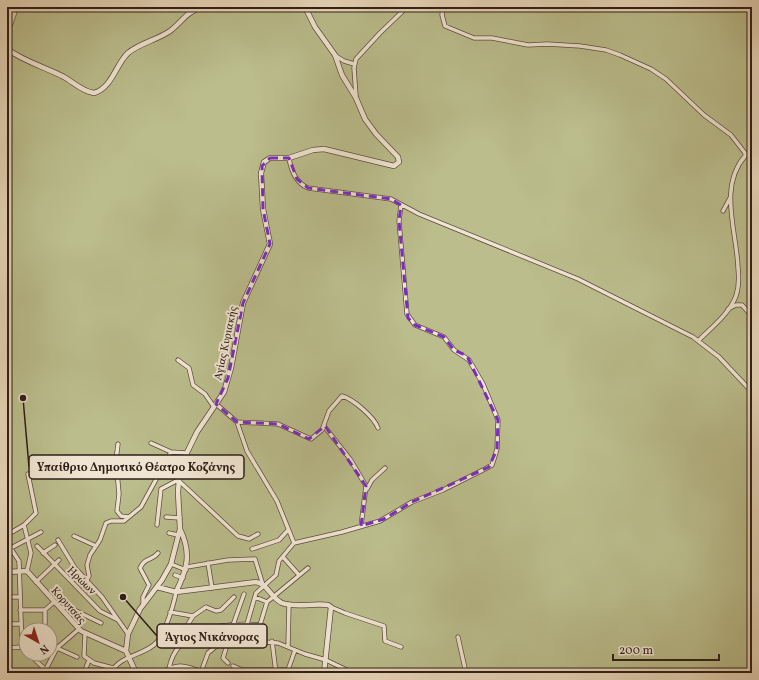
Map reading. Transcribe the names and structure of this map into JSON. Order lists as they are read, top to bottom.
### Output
{
  "streets": {
    "street": ["Αγίας Κυριακής", "Ηρώων", "Κορυτσάς"]
  },
  "crossings": [
    ["Αγίας Κυριακής", "Κορυτσάς"]
  ],
  "places": ["Υπαίθριο Δημοτικό Θέατρο Κοζάνης", "Άγιος Νικάνορας"],
  "scale_bar": "200 m",
  "north": "bottom right"
}
